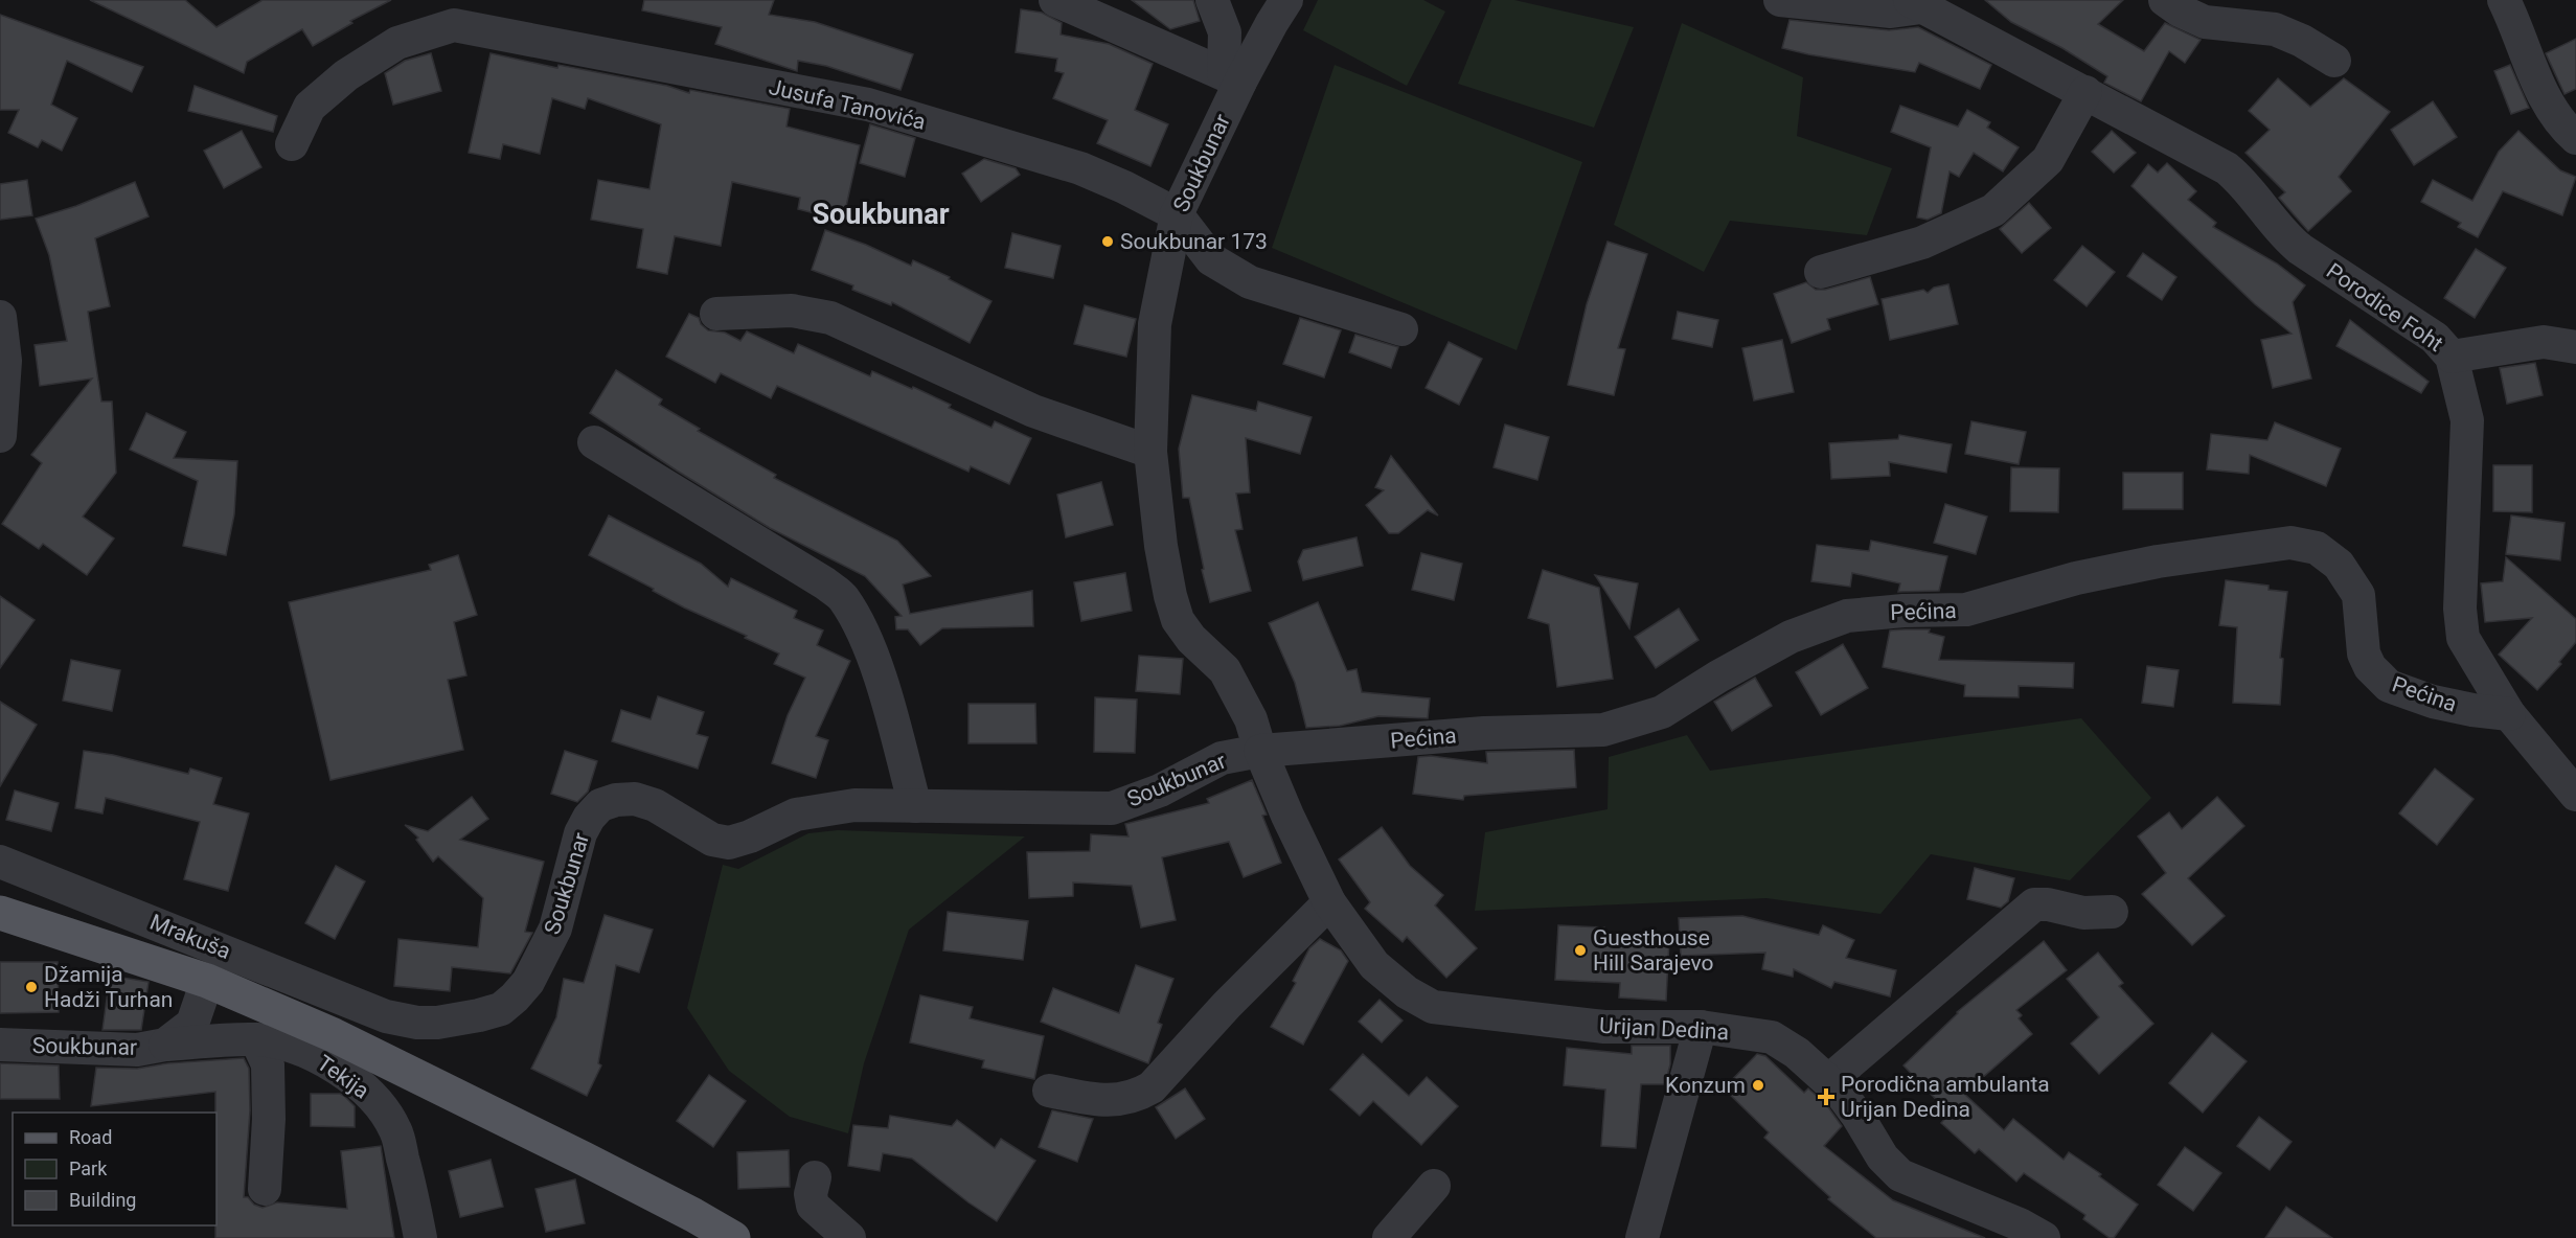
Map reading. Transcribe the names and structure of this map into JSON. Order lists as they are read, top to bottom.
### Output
{
  "streets": {
    "street": [
      "Jusufa Tanovića",
      "Soukbunar",
      "Porodice Foht",
      "Pećina",
      "Mrakuša",
      "Urijan Dedina",
      "Tekija"
    ]
  },
  "crossings": [
    ["Jusufa Tanovića", "Soukbunar"],
    ["Soukbunar", "Pećina"],
    ["Soukbunar", "Mrakuša"],
    ["Soukbunar", "Urijan Dedina"],
    ["Soukbunar", "Tekija"],
    ["Porodice Foht", "Pećina"],
    ["Pećina", "Urijan Dedina"]
  ],
  "districts": ["Soukbunar"],
  "places": {
    "other": [
      "Soukbunar 173",
      "Guesthouse Hill Sarajevo",
      "Džamija Hadži Turhan",
      "Konzum"
    ],
    "health": ["Porodična ambulanta Urijan Dedina"]
  },
  "legend": ["Road", "Park", "Building"]
}
